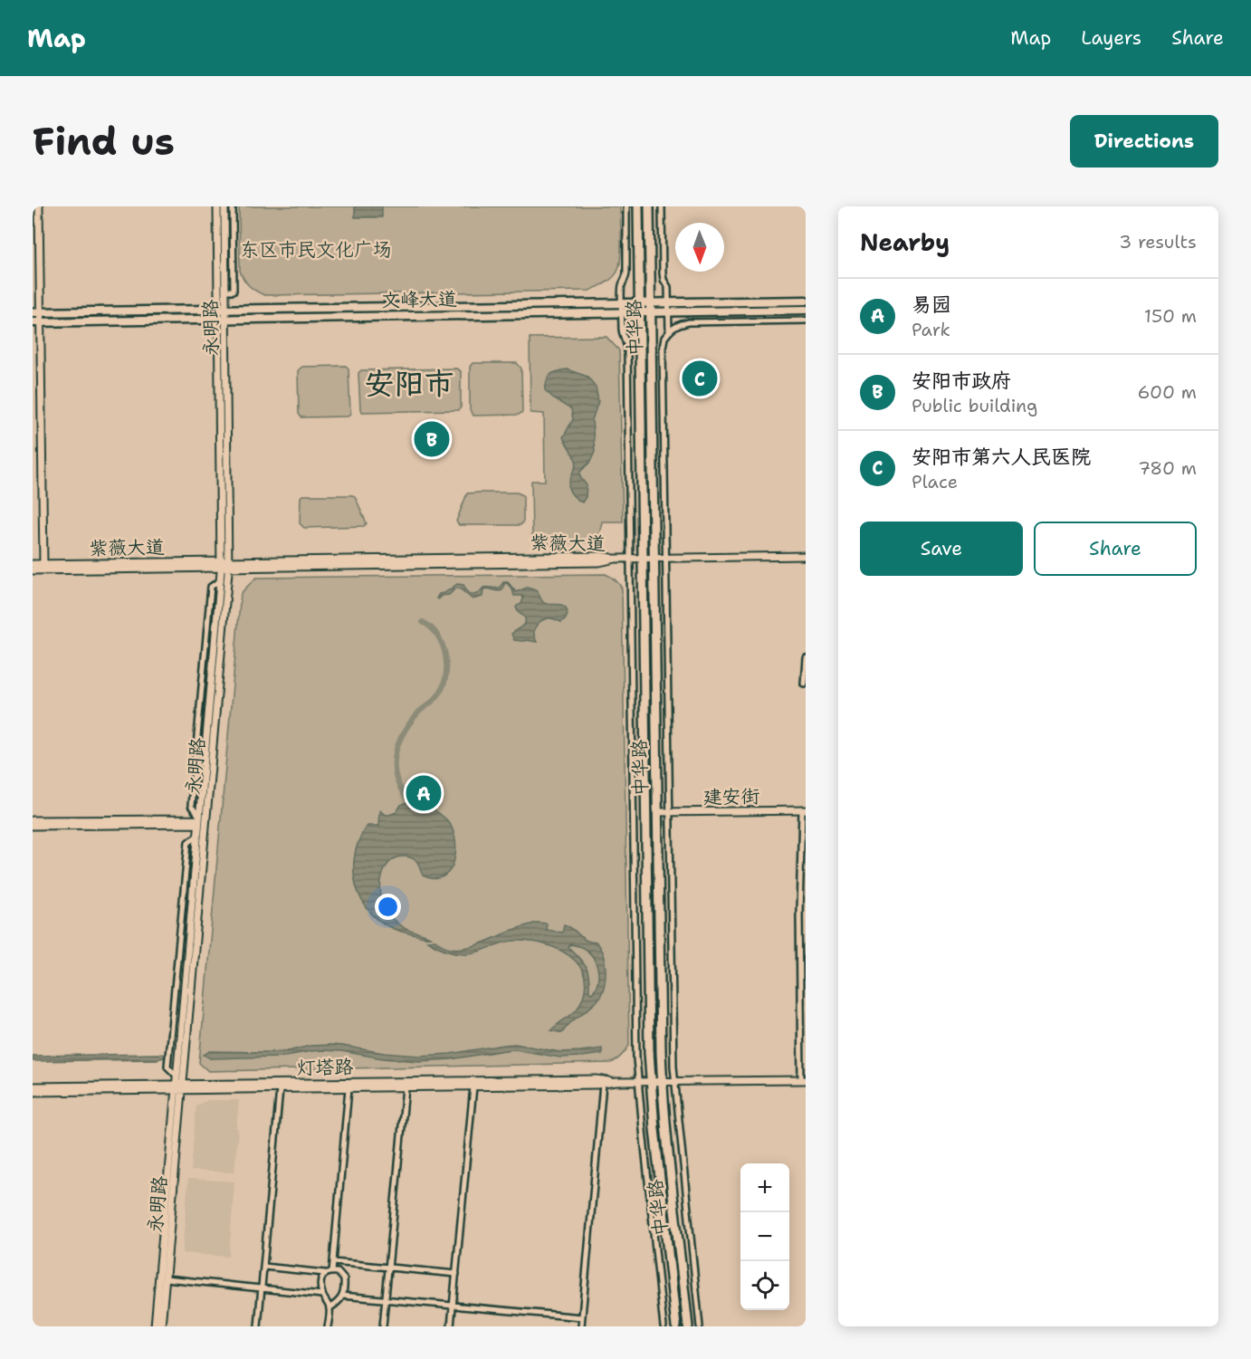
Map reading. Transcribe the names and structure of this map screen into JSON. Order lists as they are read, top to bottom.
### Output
{
  "streets": {
    "highway": ["中华路"],
    "main road": ["文峰大道"],
    "street": [
      "永明路",
      "紫薇大道",
      "建安街",
      "灯塔路"
    ]
  },
  "crossings": [
    ["文峰大道", "永明路"],
    ["文峰大道", "中华路"],
    ["永明路", "紫薇大道"],
    ["永明路", "灯塔路"],
    ["中华路", "紫薇大道"],
    ["中华路", "建安街"],
    ["中华路", "灯塔路"]
  ],
  "districts": ["安阳市"],
  "parks": ["东区市民文化广场"],
  "north": "bottom",
  "page": {
    "header": "Map",
    "nav": ["Map", "Layers", "Share"],
    "buttons": [
      "Directions",
      ["Save", "Share"]
    ],
    "title": "Find us",
    "heading": ["Nearby", "3 results"],
    "list": [
      {
        "mark": "A",
        "name": "易园",
        "note": "Park",
        "value": "150 m"
      },
      {
        "mark": "B",
        "name": "安阳市政府",
        "note": "Public building",
        "value": "600 m"
      },
      {
        "mark": "C",
        "name": "安阳市第六人民医院",
        "note": "Place",
        "value": "780 m"
      }
    ],
    "pins": ["C", "B", "A"],
    "map_buttons": ["+", "−"]
  }
}
